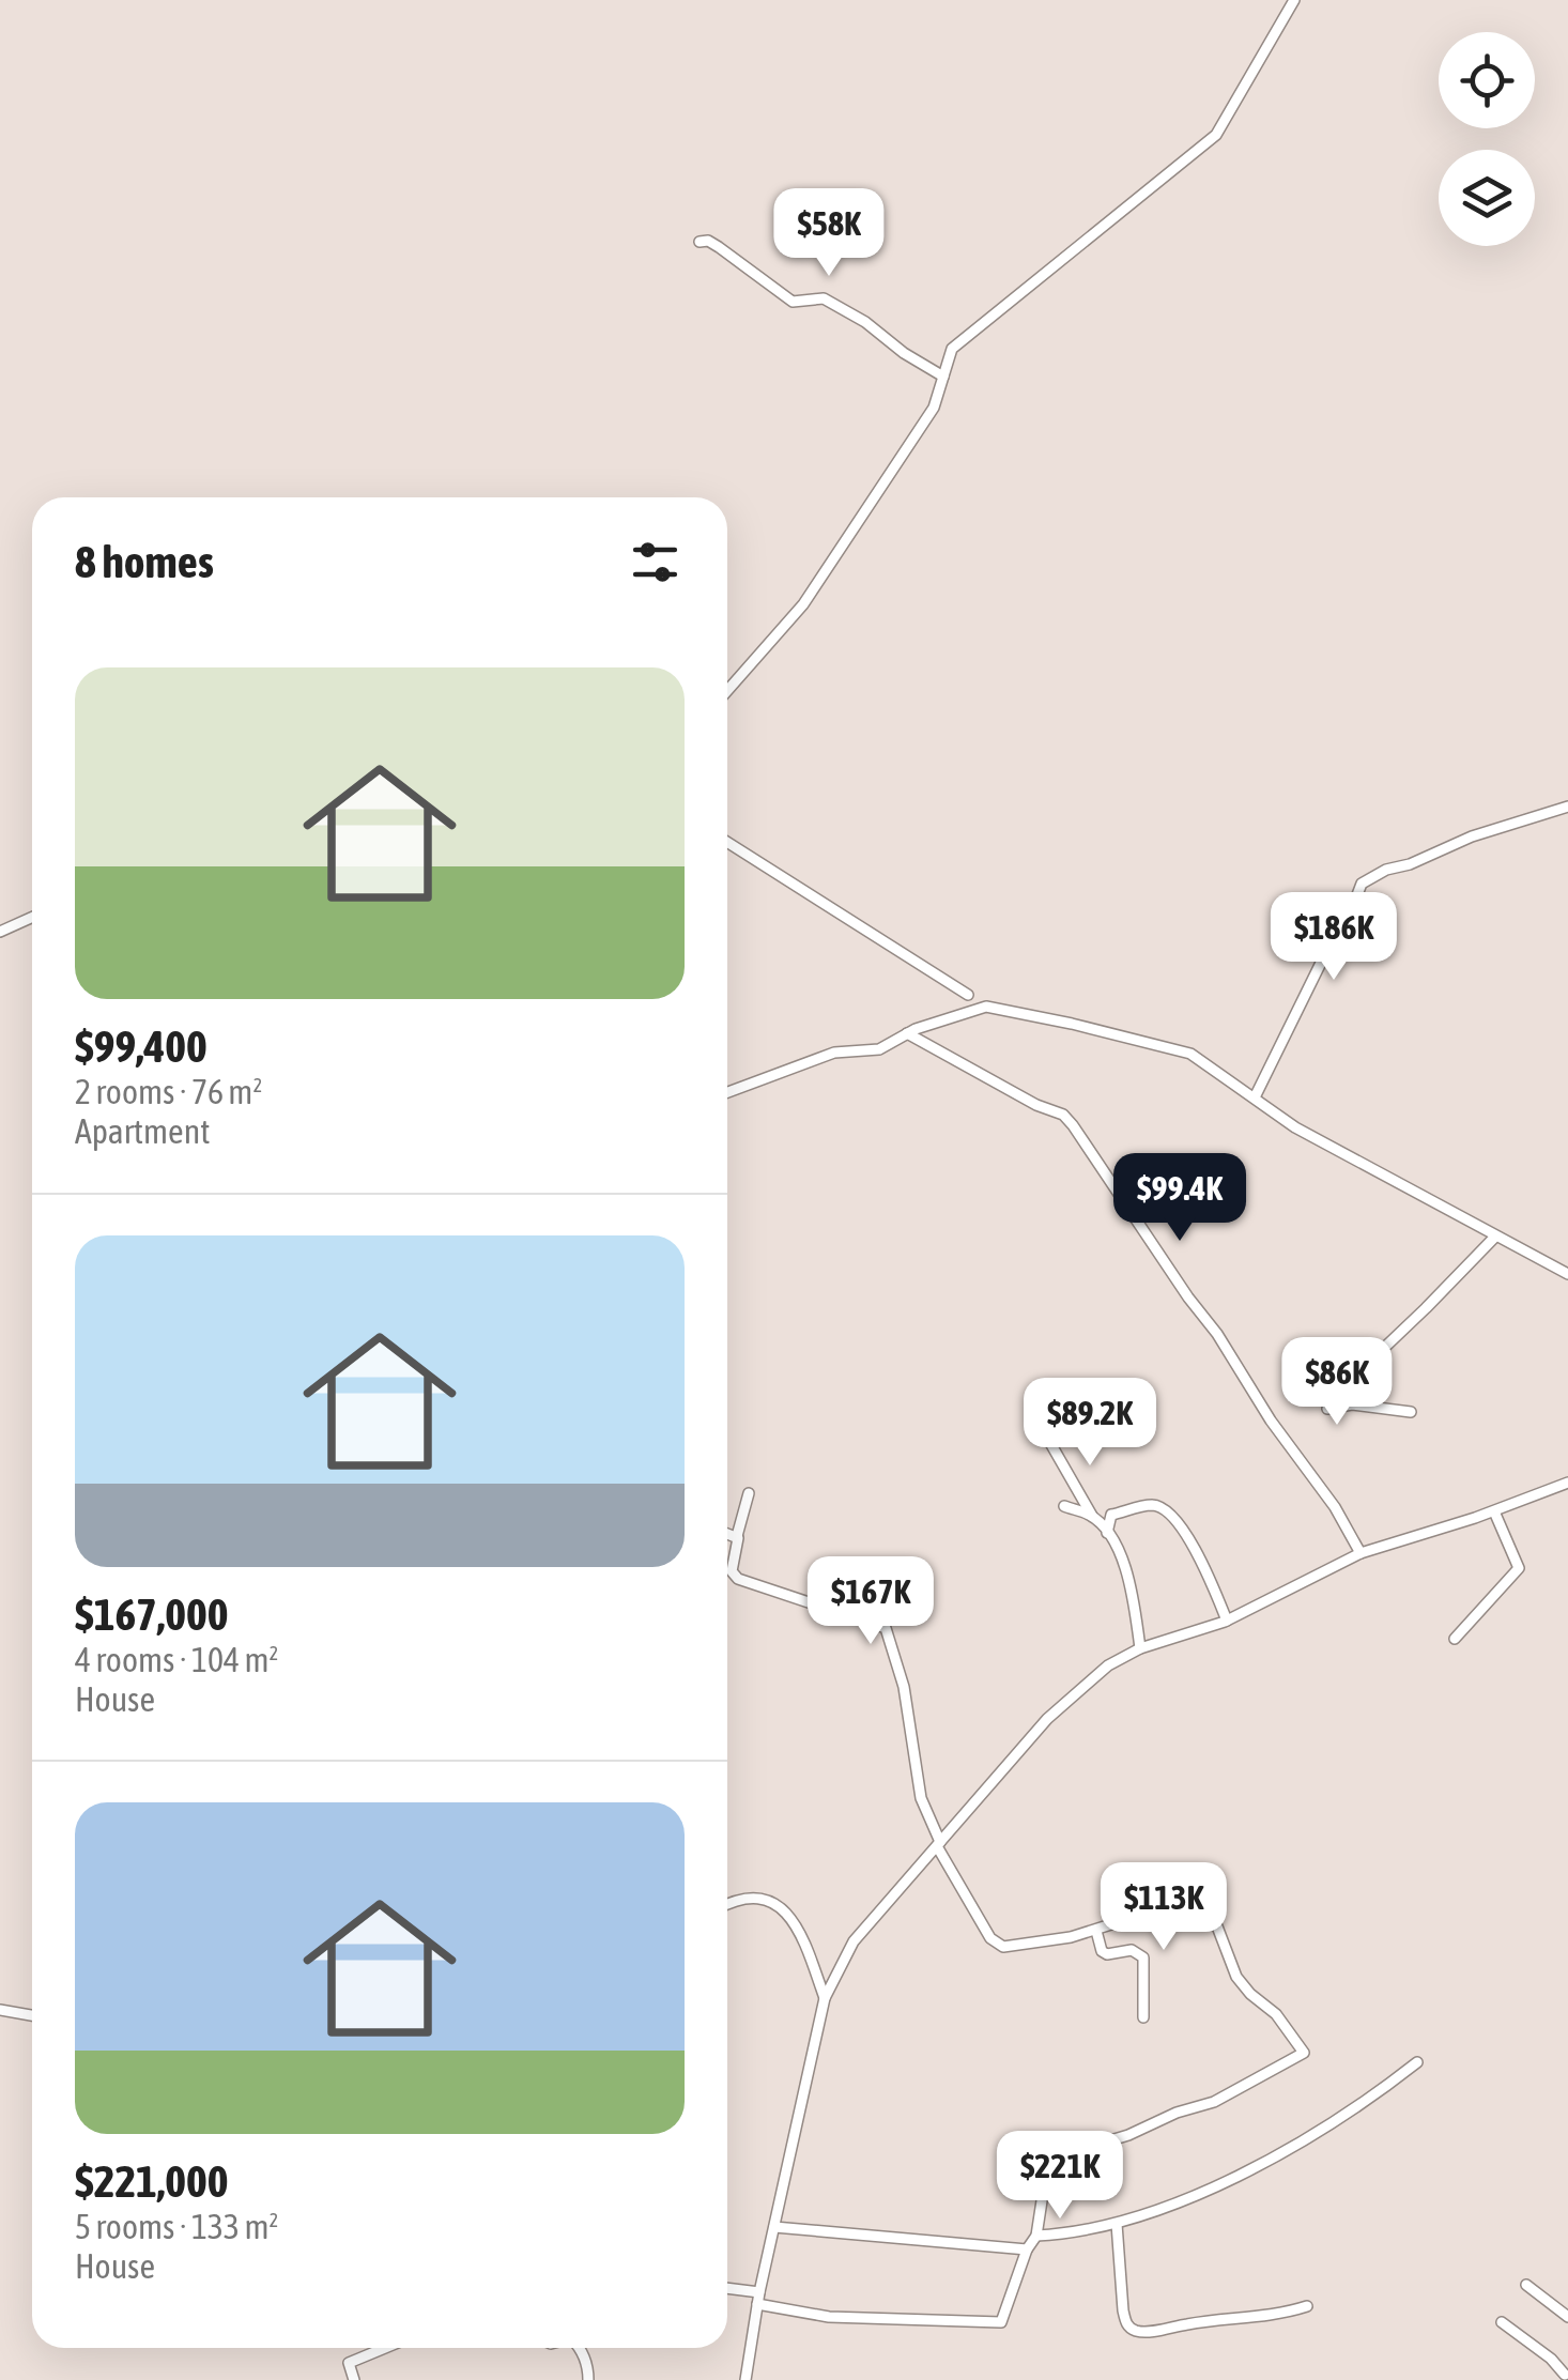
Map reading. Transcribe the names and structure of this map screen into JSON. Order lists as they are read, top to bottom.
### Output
{
  "page": {
    "price": [
      "$58K",
      "$186K",
      "$99.4K",
      "$86K",
      "$89.2K",
      "$167K",
      "$113K",
      "$221K"
    ],
    "heading": "8 homes",
    "list": [
      {
        "name": "$99,400",
        "note": "2 rooms · 76 m² · Apartment"
      },
      {
        "name": "$167,000",
        "note": "4 rooms · 104 m² · House"
      },
      {
        "name": "$221,000",
        "note": "5 rooms · 133 m² · House"
      }
    ]
  }
}
